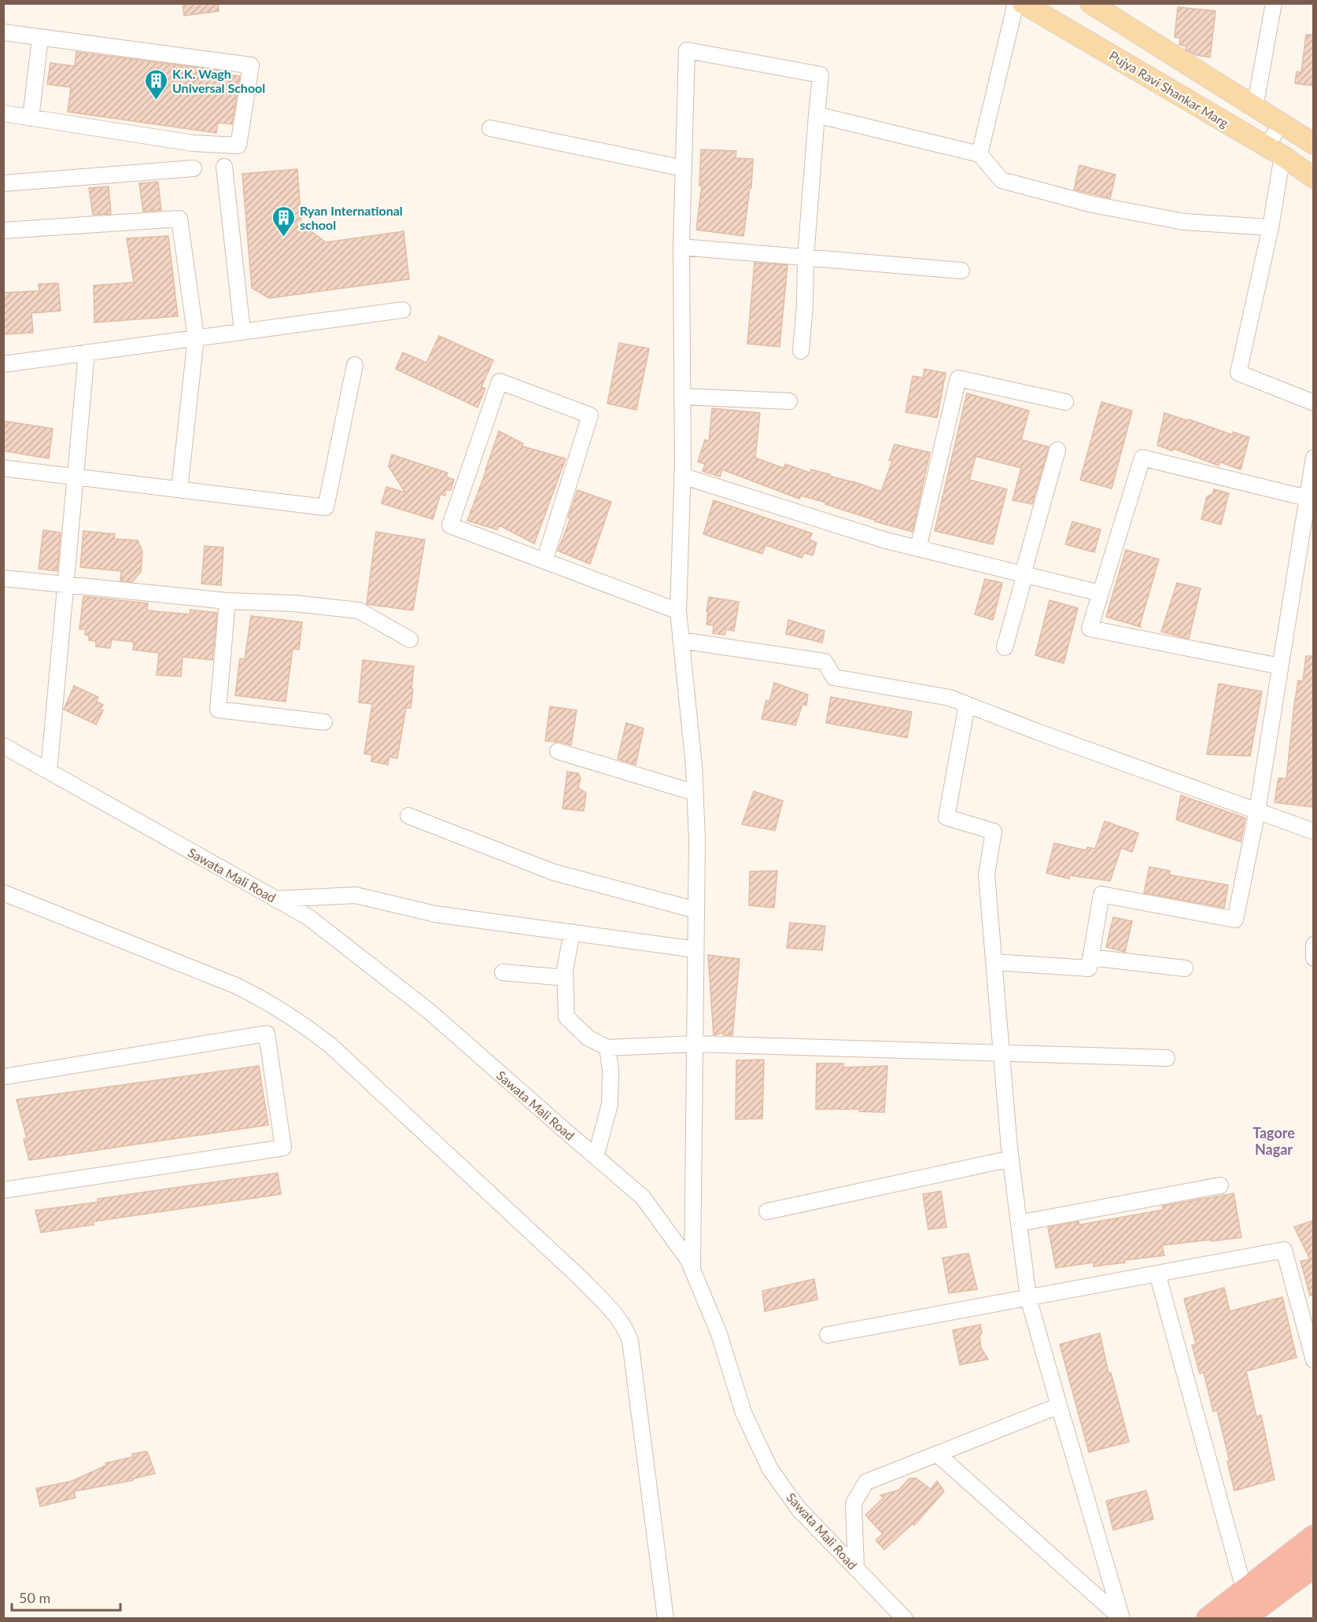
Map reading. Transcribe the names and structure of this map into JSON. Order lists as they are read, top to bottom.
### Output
{
  "streets": {
    "main road": ["Pujya Ravi Shankar Marg"],
    "street": ["Sawata Mali Road"]
  },
  "districts": ["Tagore Nagar"],
  "places": {
    "building": ["K.K. Wagh Universal School", "Ryan International school"]
  },
  "scale_bar": "50 m"
}
